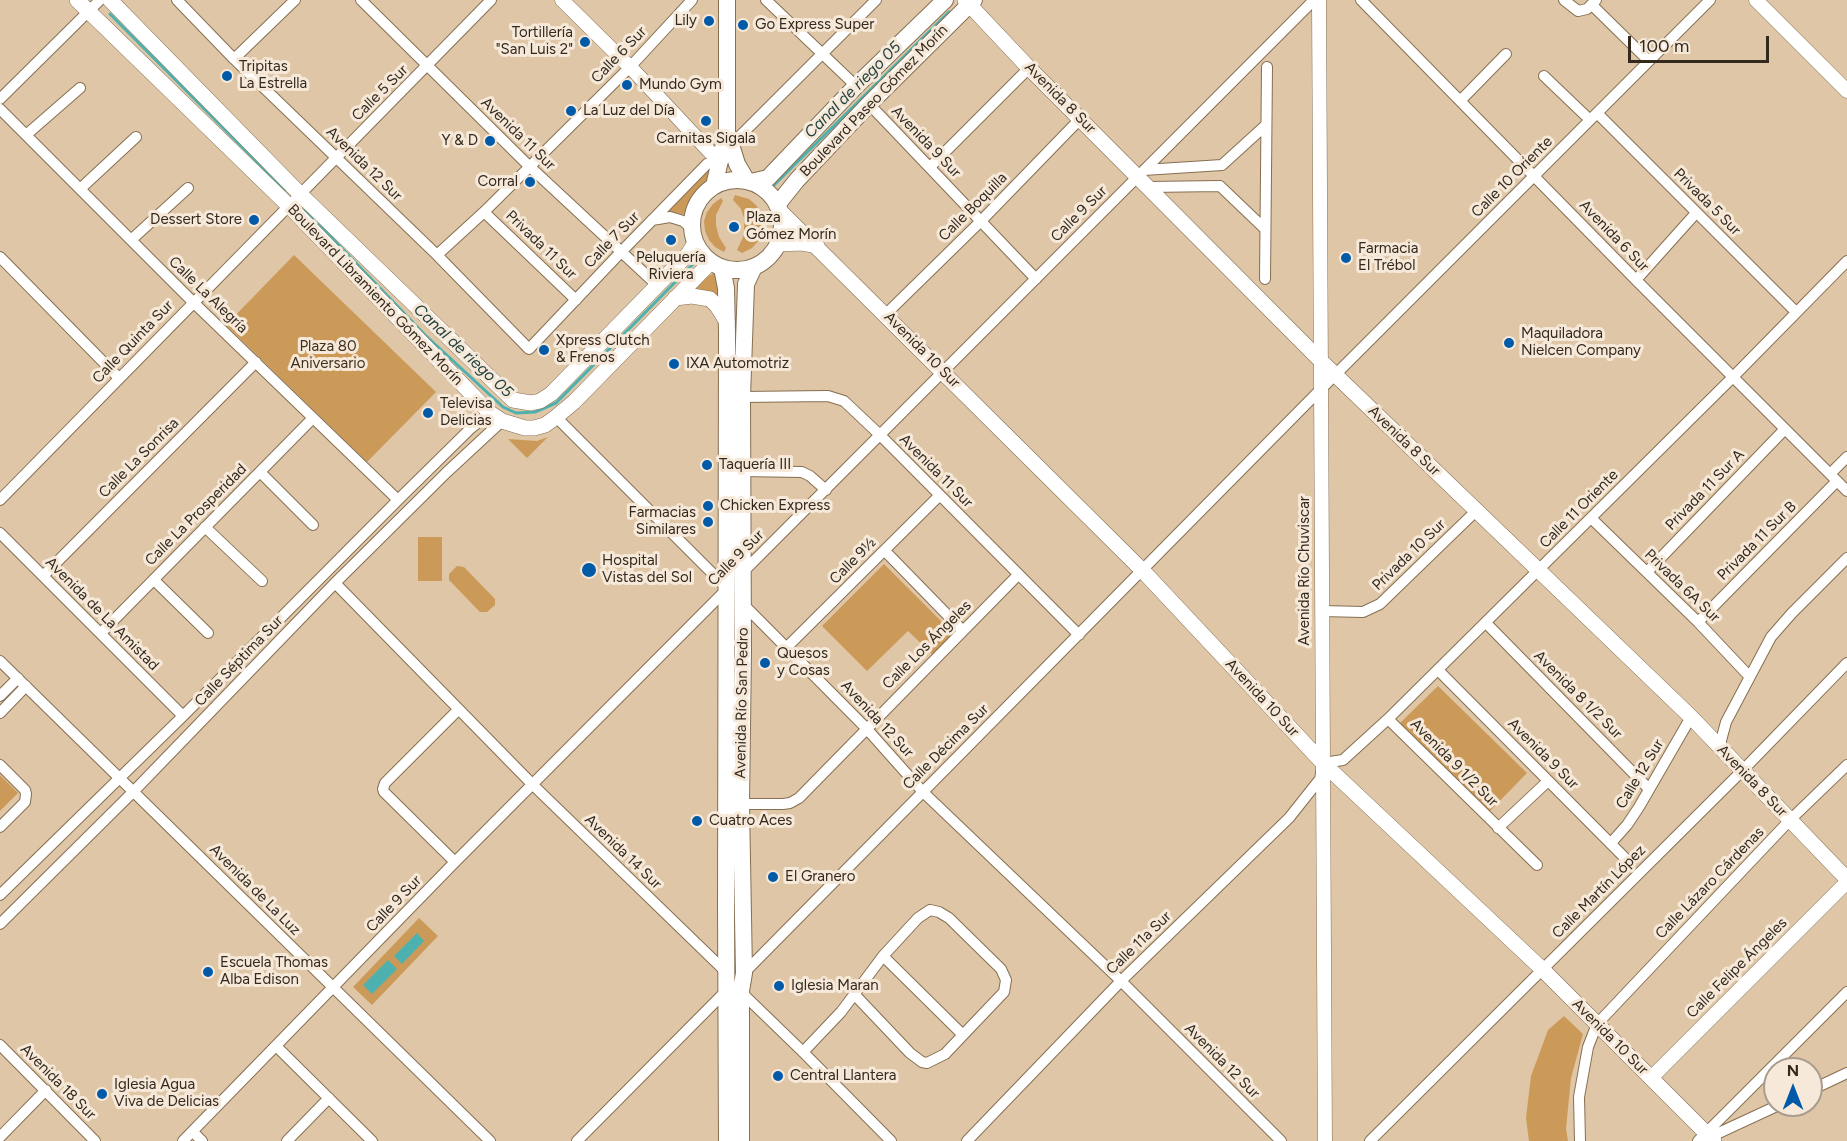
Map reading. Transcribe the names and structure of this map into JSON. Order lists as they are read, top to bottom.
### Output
{
  "streets": {
    "main road": [
      "Avenida 8 Sur",
      "Boulevard Paseo Gómez Morín",
      "Boulevard Libramiento Gómez Morín",
      "Avenida 10 Sur",
      "Avenida Río San Pedro"
    ],
    "street": [
      "Calle 6 Sur",
      "Calle 5 Sur",
      "Avenida 11 Sur",
      "Avenida 9 Sur",
      "Avenida 12 Sur",
      "Calle 10 Oriente",
      "Privada 5 Sur",
      "Calle Boquilla",
      "Calle 9 Sur",
      "Avenida 6 Sur",
      "Calle 7 Sur",
      "Privada 11 Sur",
      "Calle La Alegría",
      "Calle Quinta Sur",
      "Calle La Sonrisa",
      "Privada 11 Sur A",
      "Calle 11 Oriente",
      "Calle La Prosperidad",
      "Privada 11 Sur B",
      "Privada 10 Sur",
      "Calle 9½",
      "Avenida Río Chuviscar",
      "Privada 6A Sur",
      "Avenida de La Amistad",
      "Calle Los Ángeles",
      "Calle Séptima Sur",
      "Avenida 8 1/2 Sur",
      "Calle Décima Sur",
      "Avenida 9 1/2 Sur",
      "Calle 12 Sur",
      "Avenida 14 Sur",
      "Calle Lázaro Cárdenas",
      "Avenida de La Luz",
      "Calle Martín López",
      "Calle 11a Sur",
      "Calle Felipe Ángeles",
      "Avenida 18 Sur"
    ]
  },
  "crossings": [
    ["Calle 6 Sur", "Avenida 11 Sur"],
    ["Calle 6 Sur", "Avenida 12 Sur"],
    ["Calle 6 Sur", "Privada 11 Sur"],
    ["Calle 5 Sur", "Avenida 11 Sur"],
    ["Calle 5 Sur", "Avenida 12 Sur"],
    ["Calle 5 Sur", "Boulevard Libramiento Gómez Morín"],
    ["Calle 5 Sur", "Calle Quinta Sur"],
    ["Avenida 8 Sur", "Boulevard Paseo Gómez Morín"],
    ["Avenida 8 Sur", "Calle 10 Oriente"],
    ["Avenida 8 Sur", "Calle Boquilla"],
    ["Avenida 8 Sur", "Calle 9 Sur"],
    ["Avenida 8 Sur", "Calle 11 Oriente"],
    ["Avenida 8 Sur", "Privada 10 Sur"],
    ["Avenida 8 Sur", "Avenida Río Chuviscar"],
    ["Avenida 8 Sur", "Calle Décima Sur"],
    ["Avenida 8 Sur", "Calle 12 Sur"],
    ["Avenida 8 Sur", "Calle Lázaro Cárdenas"],
    ["Avenida 8 Sur", "Calle Martín López"],
    ["Avenida 8 Sur", "Calle Felipe Ángeles"],
    ["Boulevard Paseo Gómez Morín", "Avenida 9 Sur"],
    ["Boulevard Paseo Gómez Morín", "Boulevard Libramiento Gómez Morín"],
    ["Boulevard Paseo Gómez Morín", "Avenida 10 Sur"],
    ["Boulevard Paseo Gómez Morín", "Avenida Río San Pedro"],
    ["Avenida 11 Sur", "Calle 9 Sur"],
    ["Avenida 11 Sur", "Calle 7 Sur"],
    ["Avenida 11 Sur", "Boulevard Libramiento Gómez Morín"],
    ["Avenida 11 Sur", "Calle 9½"],
    ["Avenida 11 Sur", "Calle Los Ángeles"],
    ["Avenida 11 Sur", "Avenida Río San Pedro"],
    ["Avenida 11 Sur", "Calle Décima Sur"],
    ["Avenida 9 Sur", "Calle Boquilla"],
    ["Avenida 9 Sur", "Calle 9 Sur"],
    ["Avenida 9 Sur", "Calle 11 Oriente"],
    ["Avenida 9 Sur", "Calle 12 Sur"],
    ["Avenida 12 Sur", "Calle 9 Sur"],
    ["Avenida 12 Sur", "Calle 7 Sur"],
    ["Avenida 12 Sur", "Calle 9½"],
    ["Avenida 12 Sur", "Calle Los Ángeles"],
    ["Avenida 12 Sur", "Avenida Río San Pedro"],
    ["Avenida 12 Sur", "Calle Décima Sur"],
    ["Avenida 12 Sur", "Calle 11a Sur"],
    ["Calle 10 Oriente", "Privada 5 Sur"],
    ["Calle 10 Oriente", "Avenida 6 Sur"],
    ["Calle 10 Oriente", "Calle Décima Sur"],
    ["Privada 5 Sur", "Calle 11 Oriente"],
    ["Calle Boquilla", "Avenida 10 Sur"],
    ["Calle 9 Sur", "Avenida 10 Sur"],
    ["Calle 9 Sur", "Avenida Río San Pedro"],
    ["Calle 9 Sur", "Avenida 14 Sur"],
    ["Calle 9 Sur", "Avenida de La Luz"],
    ["Avenida 6 Sur", "Privada 11 Sur A"],
    ["Avenida 6 Sur", "Calle 11 Oriente"],
    ["Avenida 6 Sur", "Privada 11 Sur B"],
    ["Calle 7 Sur", "Privada 11 Sur"],
    ["Calle La Alegría", "Calle Quinta Sur"],
    ["Calle La Alegría", "Calle La Sonrisa"],
    ["Calle La Alegría", "Calle La Prosperidad"],
    ["Calle La Alegría", "Calle Séptima Sur"],
    ["Boulevard Libramiento Gómez Morín", "Calle Quinta Sur"],
    ["Boulevard Libramiento Gómez Morín", "Avenida 10 Sur"],
    ["Boulevard Libramiento Gómez Morín", "Calle Séptima Sur"],
    ["Boulevard Libramiento Gómez Morín", "Avenida Río San Pedro"],
    ["Avenida 10 Sur", "Calle 11 Oriente"],
    ["Avenida 10 Sur", "Avenida Río Chuviscar"],
    ["Avenida 10 Sur", "Avenida Río San Pedro"],
    ["Avenida 10 Sur", "Calle Décima Sur"],
    ["Avenida 10 Sur", "Calle Lázaro Cárdenas"],
    ["Avenida 10 Sur", "Calle Martín López"],
    ["Avenida 10 Sur", "Calle 11a Sur"],
    ["Avenida 10 Sur", "Calle Felipe Ángeles"],
    ["Calle La Sonrisa", "Avenida de La Amistad"],
    ["Privada 11 Sur A", "Privada 6A Sur"],
    ["Calle 11 Oriente", "Avenida Río Chuviscar"],
    ["Calle 11 Oriente", "Privada 6A Sur"],
    ["Calle 11 Oriente", "Avenida 8 1/2 Sur"],
    ["Calle 11 Oriente", "Avenida 9 1/2 Sur"],
    ["Calle 11 Oriente", "Calle 11a Sur"],
    ["Calle La Prosperidad", "Avenida de La Amistad"],
    ["Privada 11 Sur B", "Privada 6A Sur"],
    ["Privada 10 Sur", "Avenida Río Chuviscar"],
    ["Avenida Río Chuviscar", "Calle Décima Sur"],
    ["Avenida Río Chuviscar", "Calle 11a Sur"],
    ["Avenida de La Amistad", "Calle Séptima Sur"],
    ["Calle Los Ángeles", "Avenida Río San Pedro"],
    ["Calle Séptima Sur", "Avenida 14 Sur"],
    ["Calle Séptima Sur", "Avenida de La Luz"],
    ["Avenida 8 1/2 Sur", "Calle 12 Sur"],
    ["Avenida Río San Pedro", "Calle Décima Sur"],
    ["Avenida Río San Pedro", "Avenida 14 Sur"],
    ["Calle Décima Sur", "Avenida 14 Sur"]
  ],
  "water": ["Canal de riego 05"],
  "parks": ["Plaza 80 Aniversario"],
  "places": [
    "Lily",
    "Go Express Super",
    "Tortillería \"San Luis 2\"",
    "Tripitas La Estrella",
    "Mundo Gym",
    "La Luz del Día",
    "Carnitas Sigala",
    "Y & D",
    "Corral",
    "Dessert Store",
    "Plaza Gómez Morín",
    "Peluquería Riviera",
    "Farmacia El Trébol",
    "Maquiladora Nielcen Company",
    "Xpress Clutch & Frenos",
    "IXA Automotriz",
    "Televisa Delicias",
    "Taquería III",
    "Chicken Express",
    "Farmacias Similares",
    "Hospital Vistas del Sol",
    "Quesos y Cosas",
    "Cuatro Aces",
    "El Granero",
    "Escuela Thomas Alba Edison",
    "Iglesia Maran",
    "Central Llantera",
    "Iglesia Agua Viva de Delicias"
  ],
  "scale_bar": "100 m",
  "north": "top"
}
